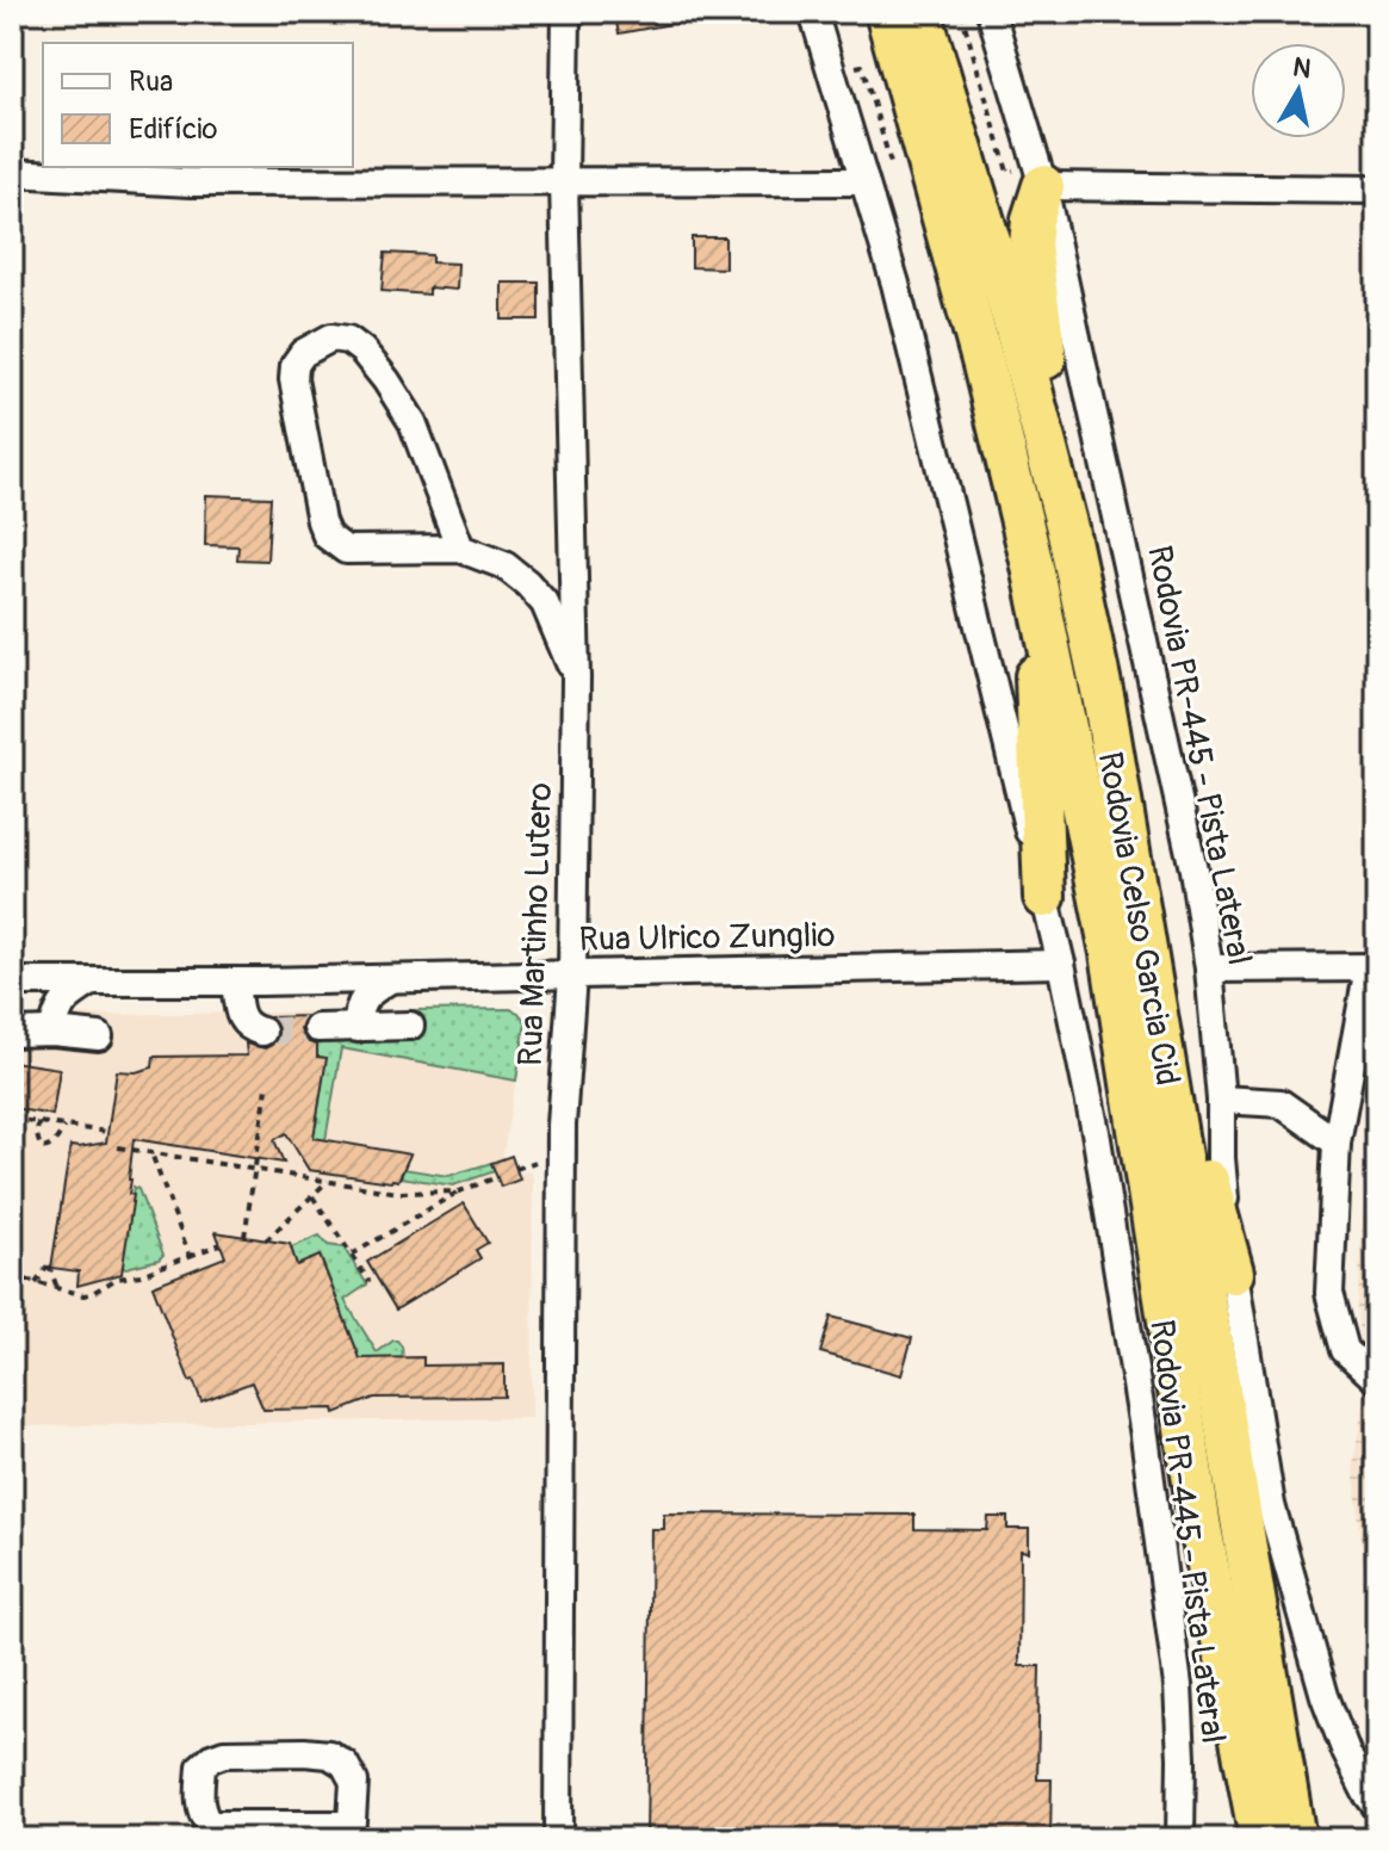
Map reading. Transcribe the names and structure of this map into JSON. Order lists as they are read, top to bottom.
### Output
{
  "streets": {
    "highway": ["Rodovia Celso Garcia Cid"],
    "street": ["Rodovia PR-445 - Pista Lateral", "Rua Martinho Lutero", "Rua Ulrico Zunglio"]
  },
  "crossings": [
    ["Rodovia PR-445 - Pista Lateral", "Rua Ulrico Zunglio"],
    ["Rua Martinho Lutero", "Rua Ulrico Zunglio"]
  ],
  "legend": ["Rua", "Edifício"],
  "north": "top"
}
